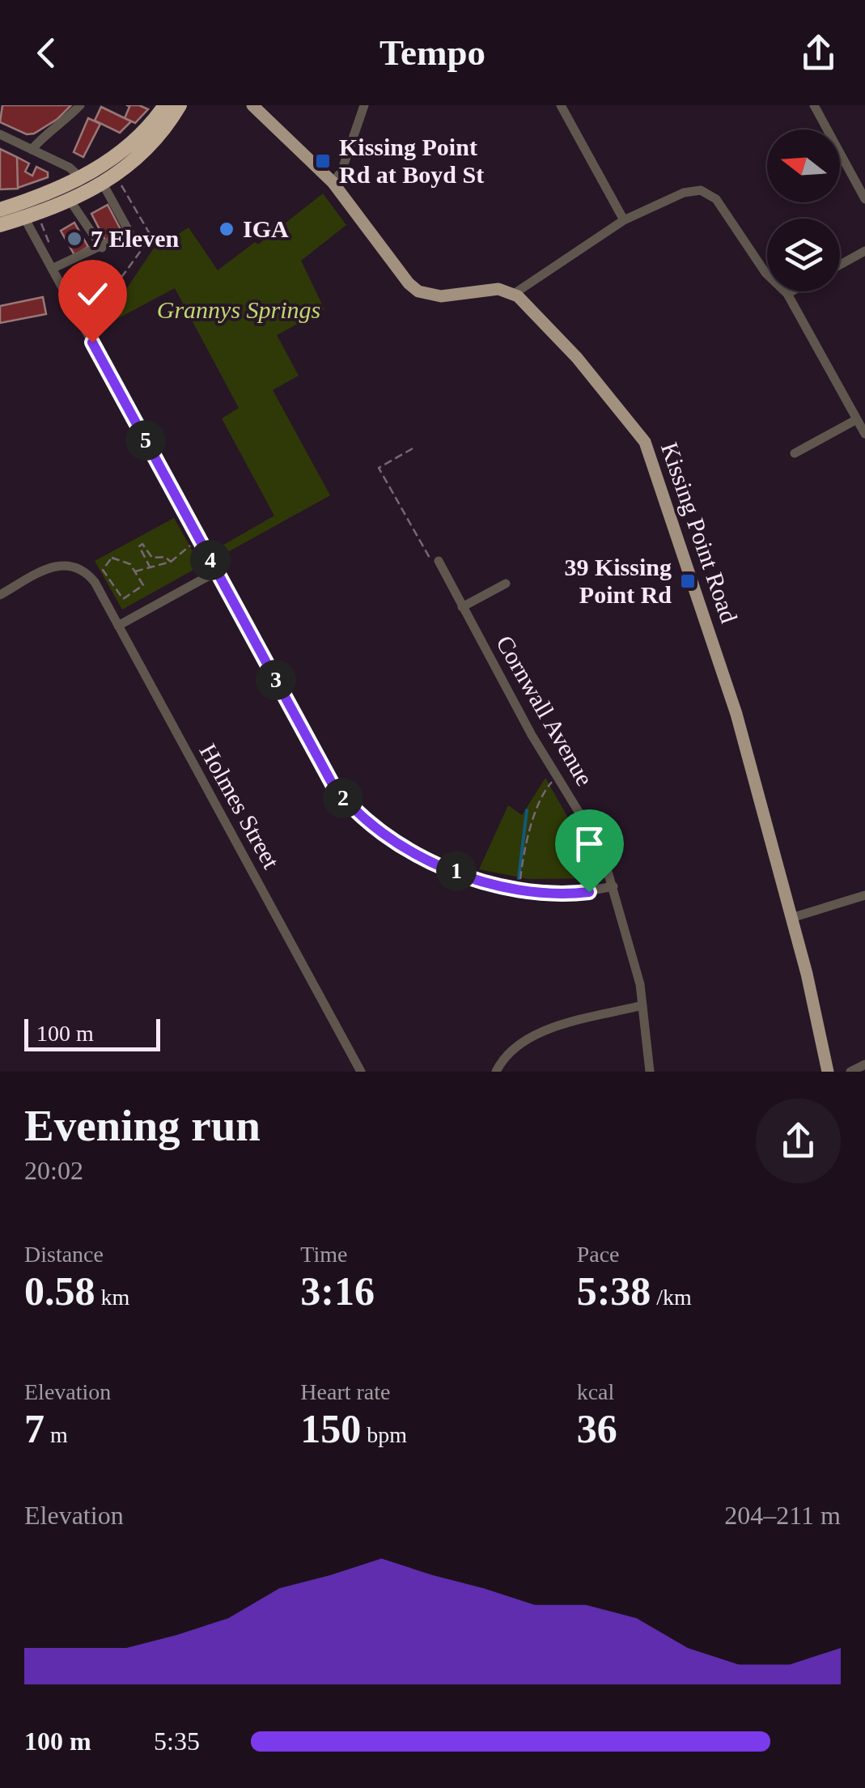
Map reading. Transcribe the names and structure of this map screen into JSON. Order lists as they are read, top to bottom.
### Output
{
  "streets": {
    "main road": ["Kissing Point Road"],
    "street": ["Cornwall Avenue", "Holmes Street"]
  },
  "parks": ["Grannys Springs"],
  "places": {
    "transit": ["Kissing Point Rd at Boyd St", "39 Kissing Point Rd"],
    "other": ["IGA", "7 Eleven"]
  },
  "scale_bar": "100 m",
  "north": "left",
  "page": {
    "header": "Tempo",
    "pins": [
      "5",
      "4",
      "3",
      "2",
      "1"
    ],
    "scale": "100 m",
    "heading": ["Evening run", "20:02"],
    "stats": [
      ["Distance", "0.58 km"],
      ["Time", "3:16"],
      ["Pace", "5:38 /km"],
      ["Elevation", "7 m"],
      ["Heart rate", "150 bpm"],
      ["kcal", "36"]
    ],
    "chart": ["Elevation", "204–211 m"],
    "list": [
      {
        "name": "100 m",
        "note": "5:35"
      }
    ]
  }
}
